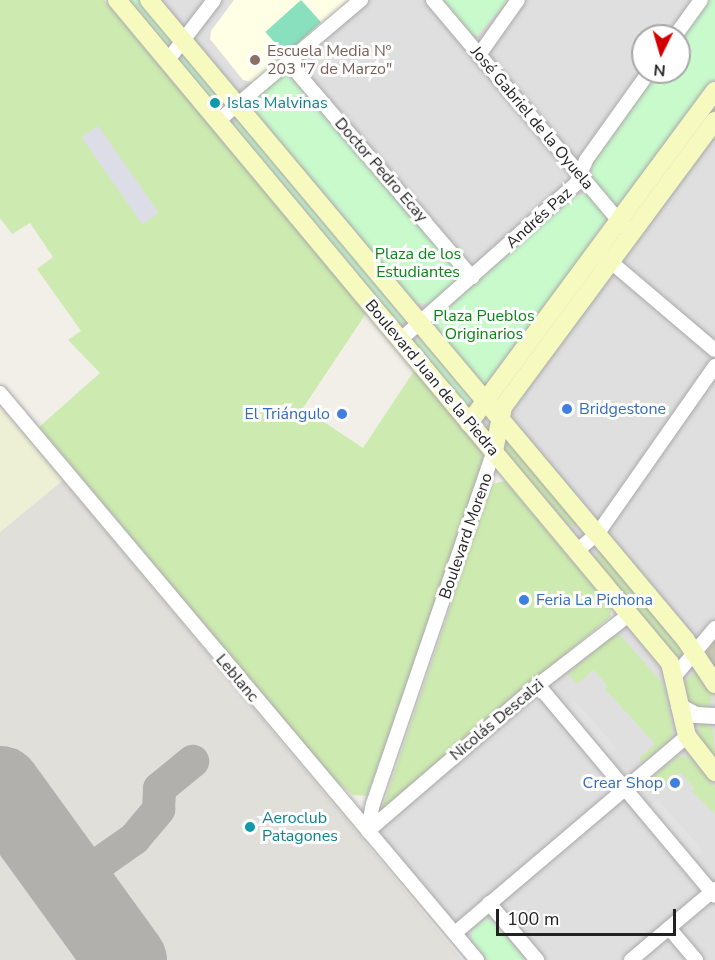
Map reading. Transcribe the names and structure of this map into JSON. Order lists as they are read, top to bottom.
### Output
{
  "streets": {
    "main road": ["Boulevard Juan de la Piedra", "Boulevard Moreno"],
    "street": [
      "José Gabriel de la Oyuela",
      "Doctor Pedro Ecay",
      "Andrés Paz",
      "Leblanc",
      "Nicolás Descalzi"
    ]
  },
  "crossings": [
    ["José Gabriel de la Oyuela", "Andrés Paz"],
    ["José Gabriel de la Oyuela", "Boulevard Moreno"],
    ["Doctor Pedro Ecay", "Andrés Paz"],
    ["Andrés Paz", "Boulevard Juan de la Piedra"],
    ["Boulevard Juan de la Piedra", "Boulevard Moreno"],
    ["Boulevard Juan de la Piedra", "Nicolás Descalzi"],
    ["Boulevard Moreno", "Leblanc"],
    ["Boulevard Moreno", "Nicolás Descalzi"],
    ["Leblanc", "Nicolás Descalzi"]
  ],
  "parks": ["Plaza de los Estudiantes", "Plaza Pueblos Originarios"],
  "places": [
    "Escuela Media Nº 203 \"7 de Marzo\"",
    "Islas Malvinas",
    "Bridgestone",
    "El Triángulo",
    "Feria La Pichona",
    "Crear Shop",
    "Aeroclub Patagones"
  ],
  "scale_bar": "100 m",
  "north": "bottom"
}
